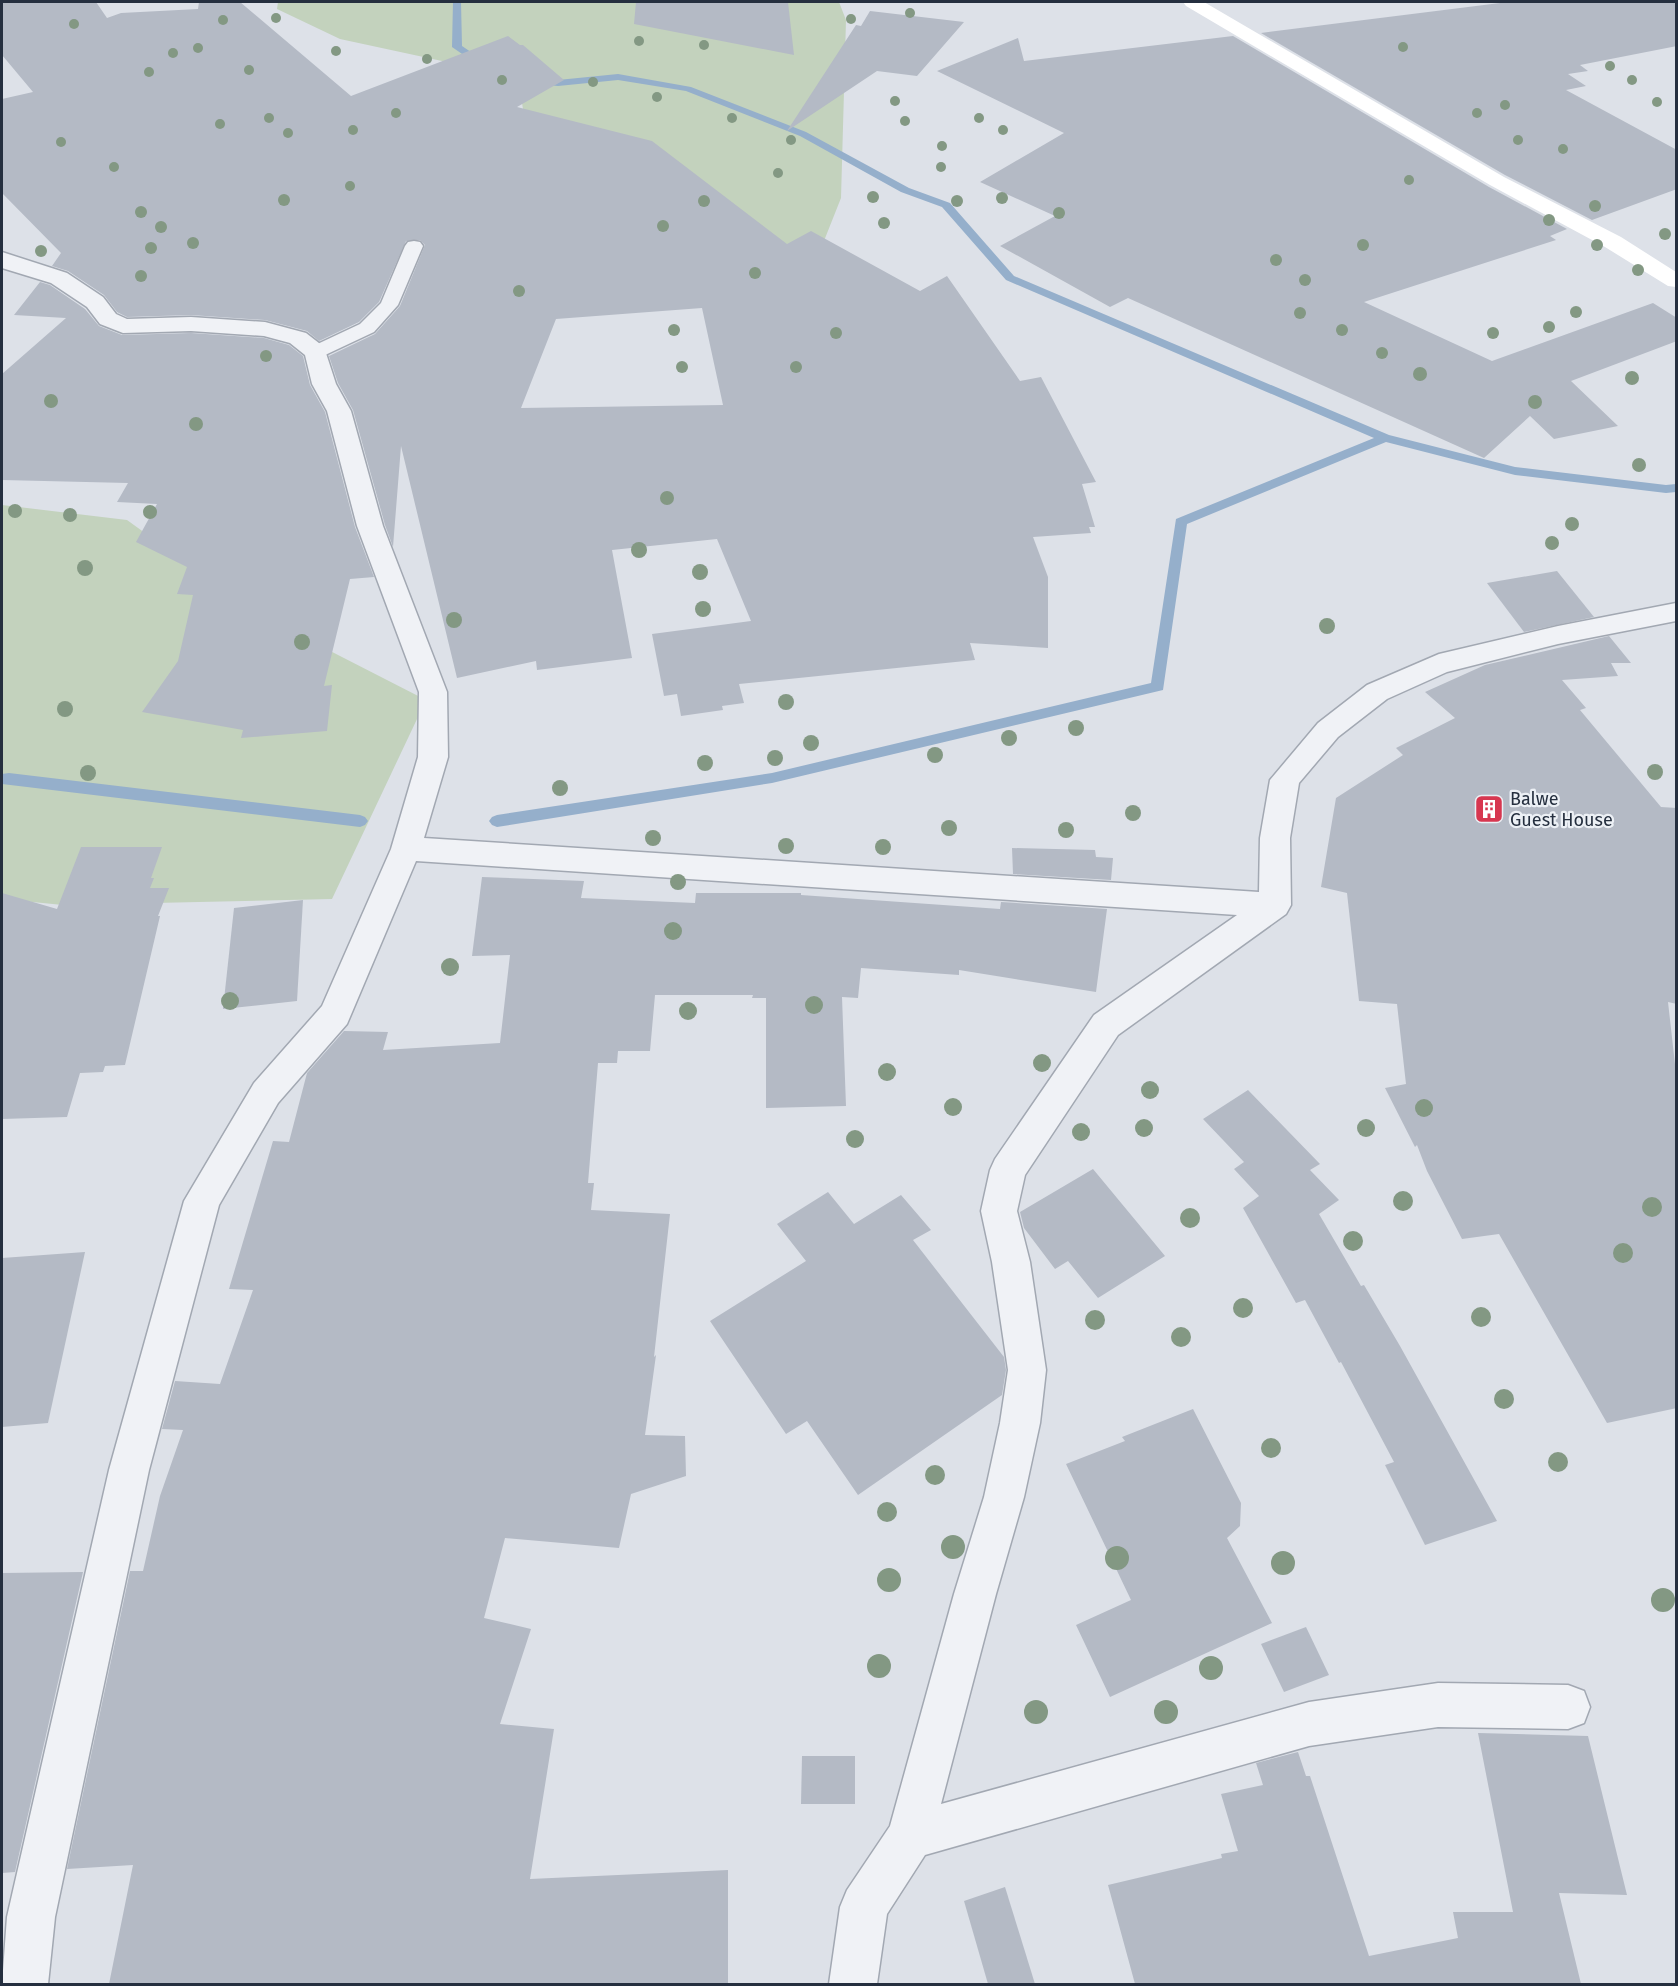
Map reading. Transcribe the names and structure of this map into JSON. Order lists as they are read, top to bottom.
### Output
{
  "places": {
    "building": ["Balwe Guest House"]
  }
}
